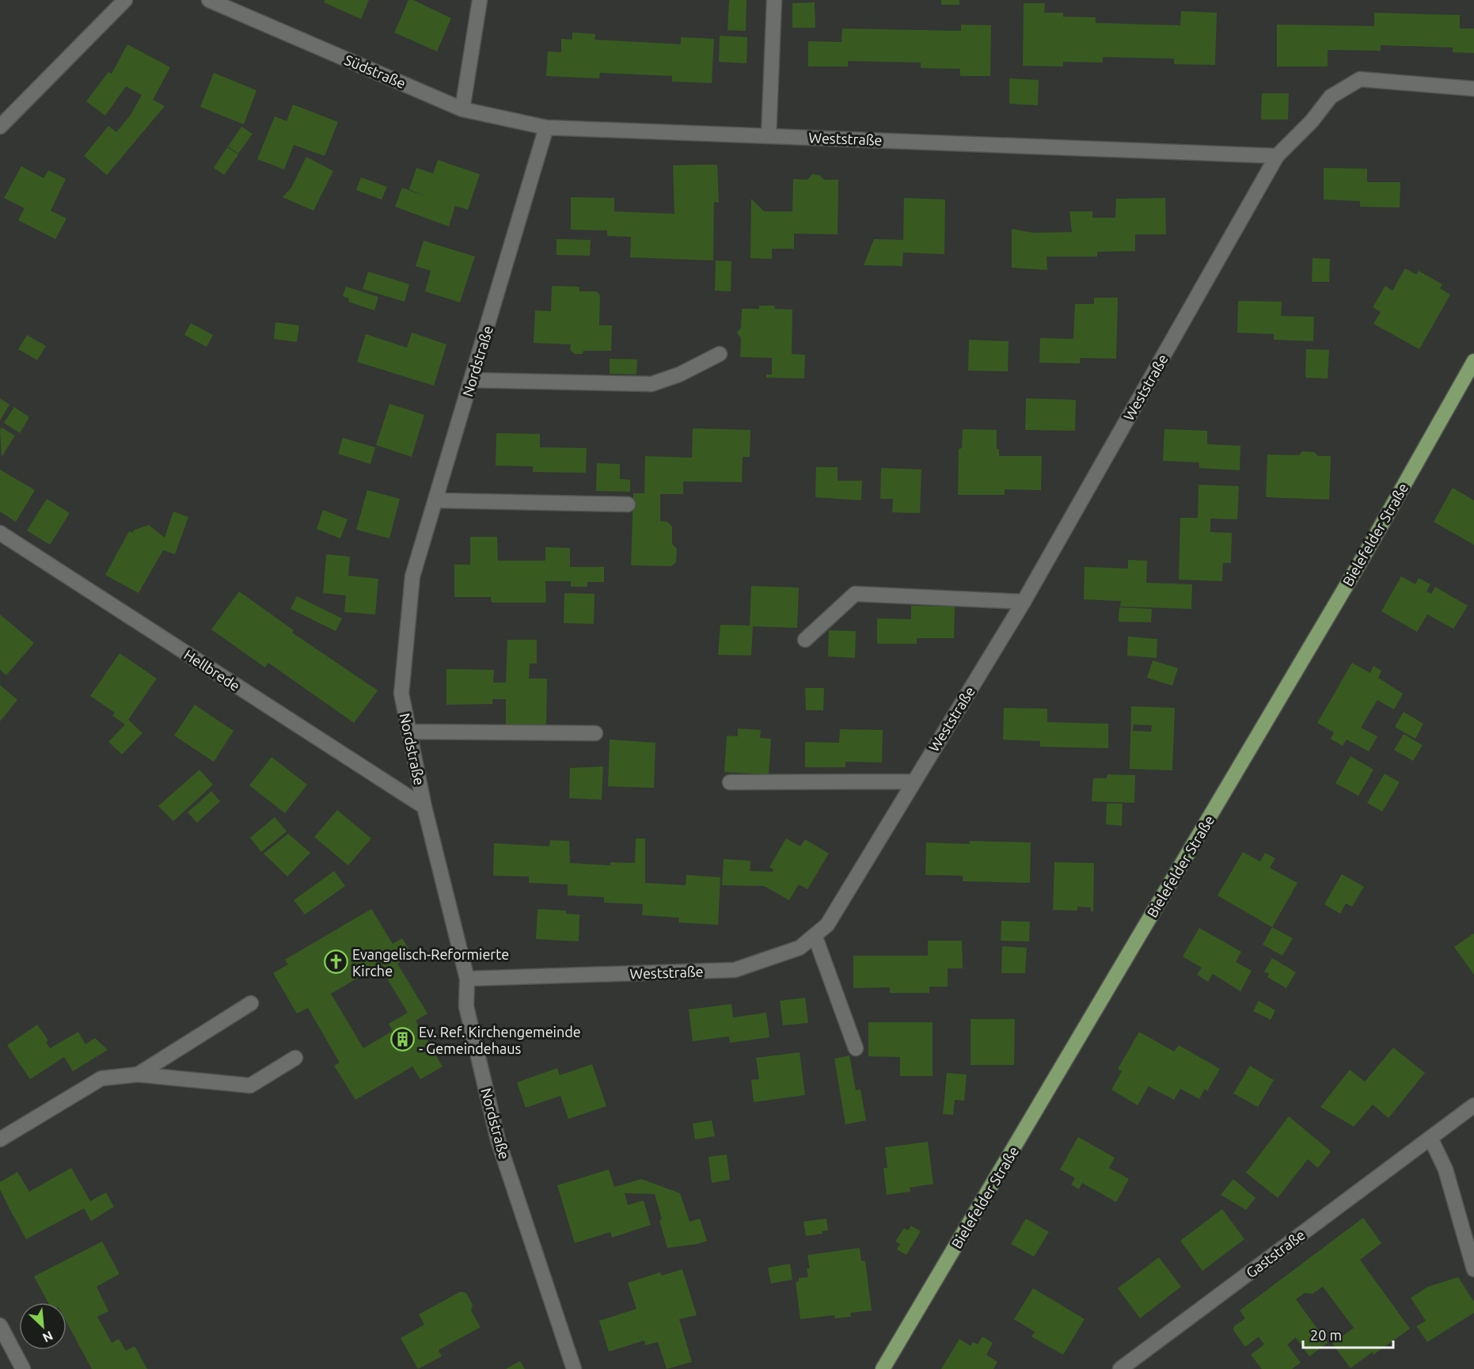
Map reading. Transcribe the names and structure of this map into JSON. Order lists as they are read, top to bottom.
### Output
{
  "streets": {
    "main road": ["Bielefelder Straße"],
    "street": [
      "Südstraße",
      "Weststraße",
      "Nordstraße",
      "Hellbrede",
      "Gaststraße"
    ]
  },
  "crossings": [
    ["Südstraße", "Weststraße"],
    ["Südstraße", "Nordstraße"],
    ["Weststraße", "Nordstraße"],
    ["Nordstraße", "Hellbrede"]
  ],
  "places": {
    "church": ["Evangelisch-Reformierte Kirche"],
    "building": ["Ev. Ref. Kirchengemeinde - Gemeindehaus"]
  },
  "scale_bar": "20 m",
  "north": "bottom right"
}
